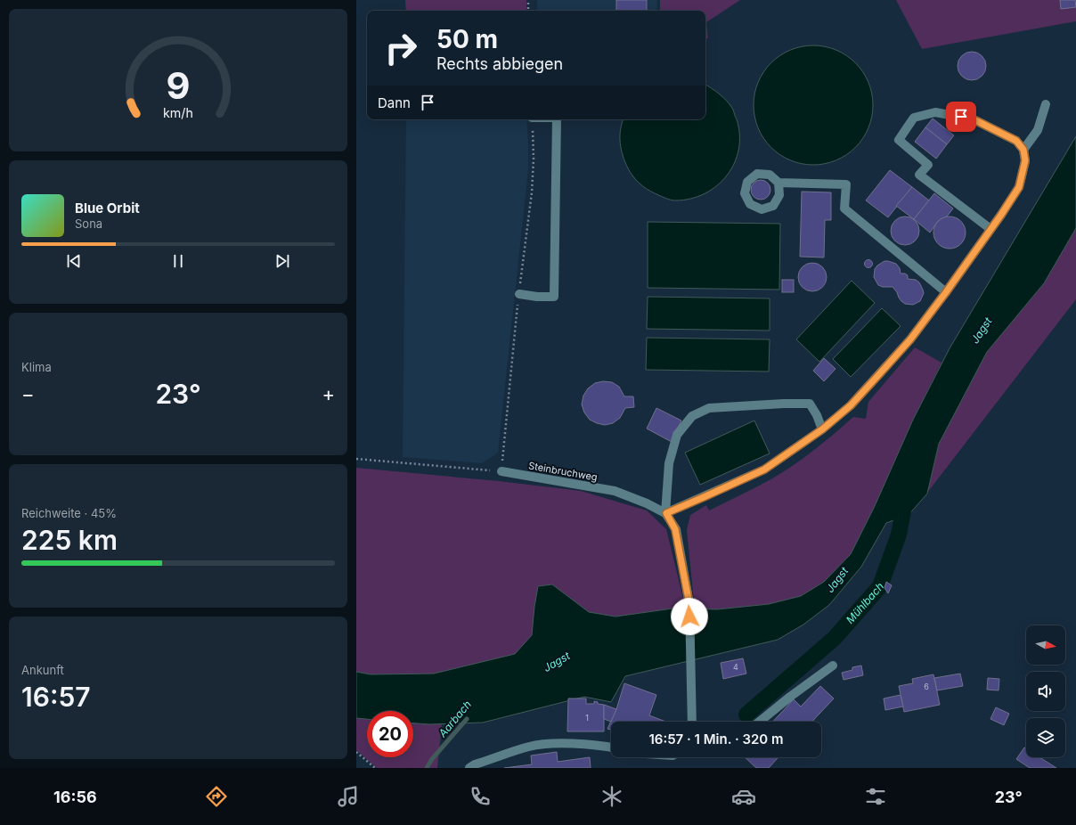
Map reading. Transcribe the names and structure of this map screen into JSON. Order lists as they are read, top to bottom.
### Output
{
  "streets": {
    "lane": ["Steinbruchweg"]
  },
  "water": ["Jagst", "Mühlbach", "Aarbach"],
  "house_numbers": ["4", "6", "1"],
  "north": "right",
  "page": {
    "turn": ["50 m", "Rechts abbiegen"],
    "then": "Dann",
    "song": ["Blue Orbit", "Sona"],
    "tile": [
      "Klima",
      ["Reichweite · 45%", "225 km"],
      ["Ankunft", "16:57"]
    ],
    "heat": ["−", "23°", "+"],
    "limit": "20",
    "trip": "16:57 · 1 Min. · 320 m",
    "tabs": ["16:56", "23°"],
    "gauge": ["9", "km/h"]
  }
}
